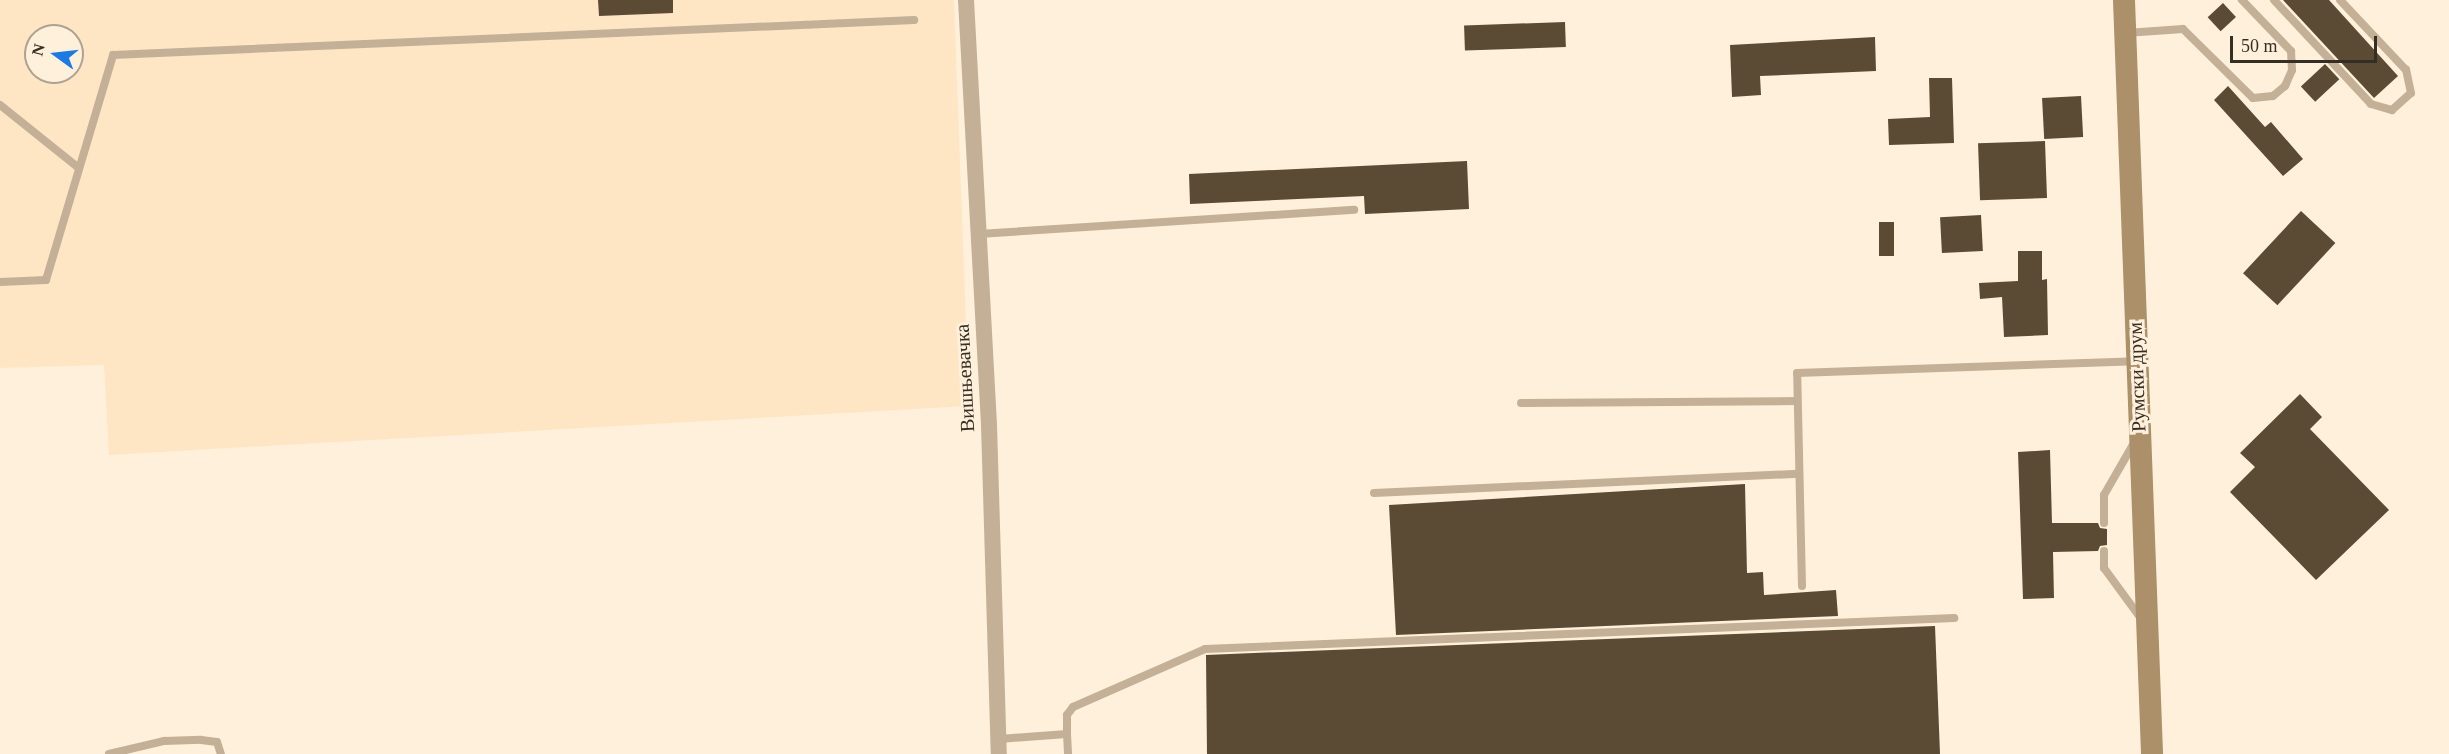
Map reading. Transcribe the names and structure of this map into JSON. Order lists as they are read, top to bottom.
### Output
{
  "streets": {
    "main road": ["Румски друм"],
    "street": ["Вишњевачка"]
  },
  "scale_bar": "50 m",
  "north": "left"
}
